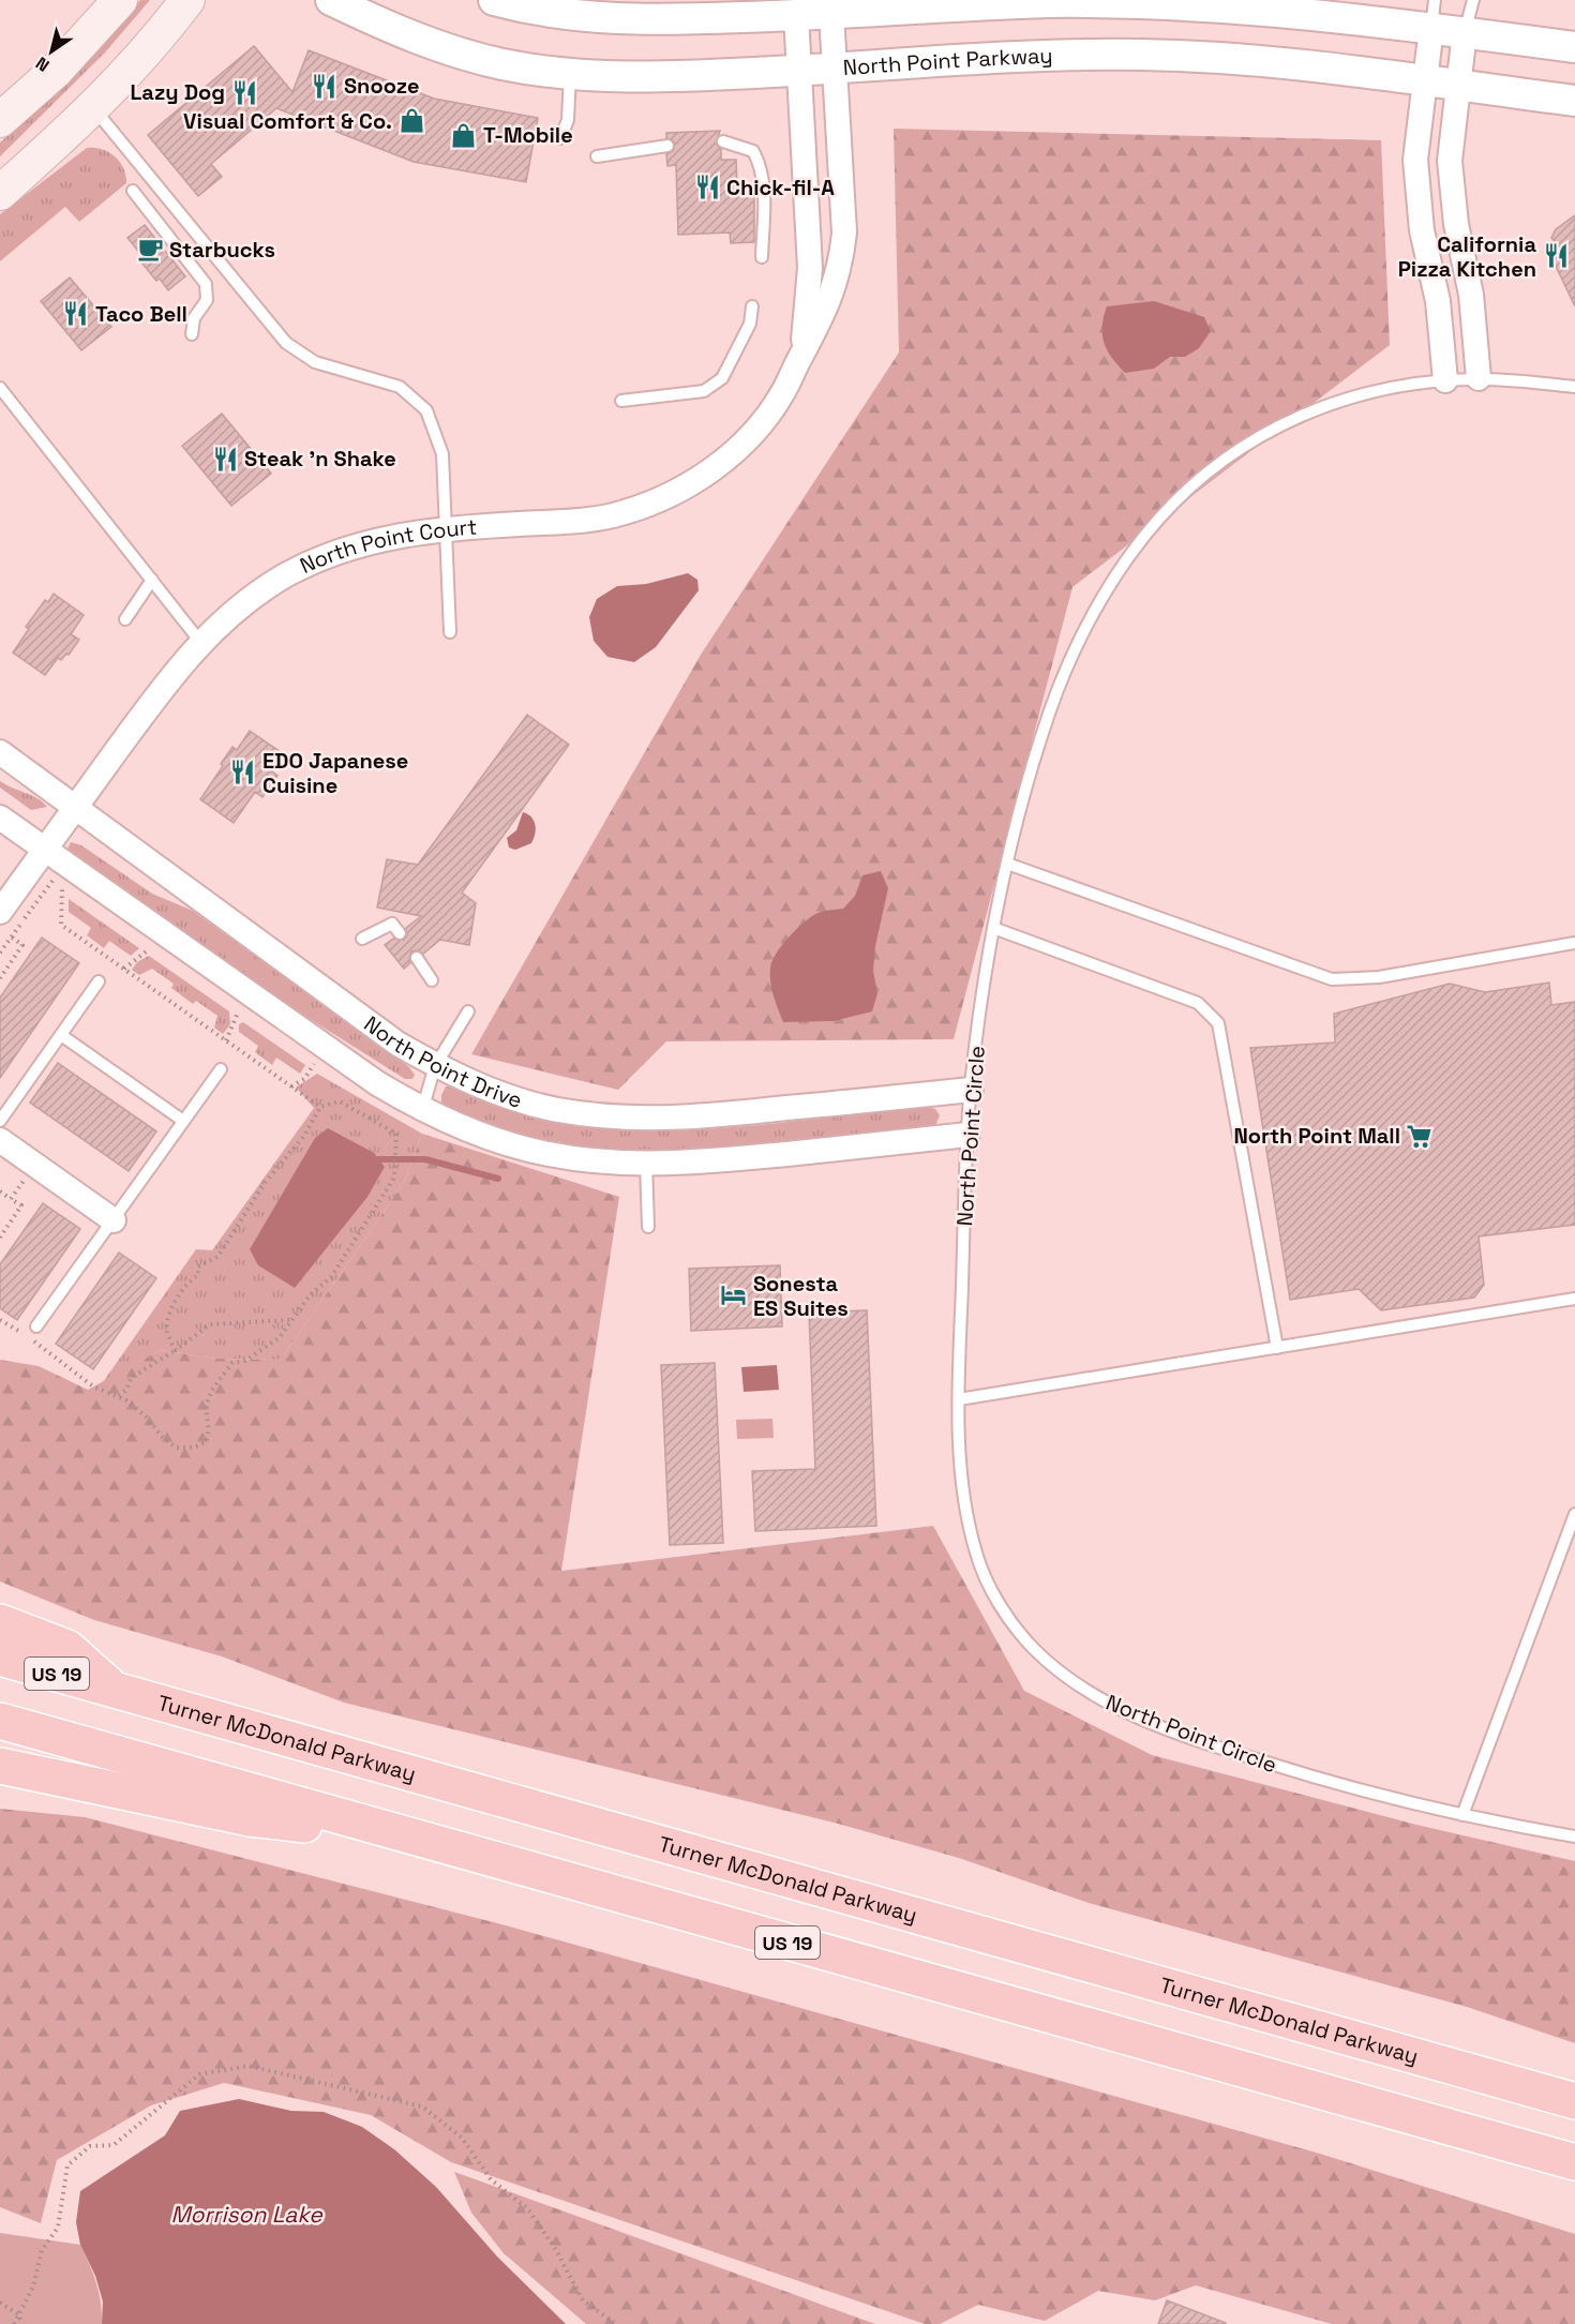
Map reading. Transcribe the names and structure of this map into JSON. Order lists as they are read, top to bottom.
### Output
{
  "streets": {
    "highway": ["US 19", "Turner McDonald Parkway"],
    "street": ["North Point Parkway", "North Point Court", "North Point Drive"],
    "lane": ["North Point Circle"]
  },
  "crossings": [
    ["North Point Parkway", "North Point Court"],
    ["North Point Court", "North Point Drive"],
    ["North Point Drive", "North Point Circle"]
  ],
  "water": ["Morrison Lake"],
  "places": {
    "restaurant": [
      "Snooze",
      "Lazy Dog",
      "Chick-fil-A",
      "California Pizza Kitchen",
      "Taco Bell",
      "Steak 'n Shake",
      "EDO Japanese Cuisine"
    ],
    "shop": ["Visual Comfort & Co.", "T-Mobile"],
    "cafe": ["Starbucks"],
    "supermarket": ["North Point Mall"],
    "hotel": ["Sonesta ES Suites"]
  },
  "north": "bottom left"
}
